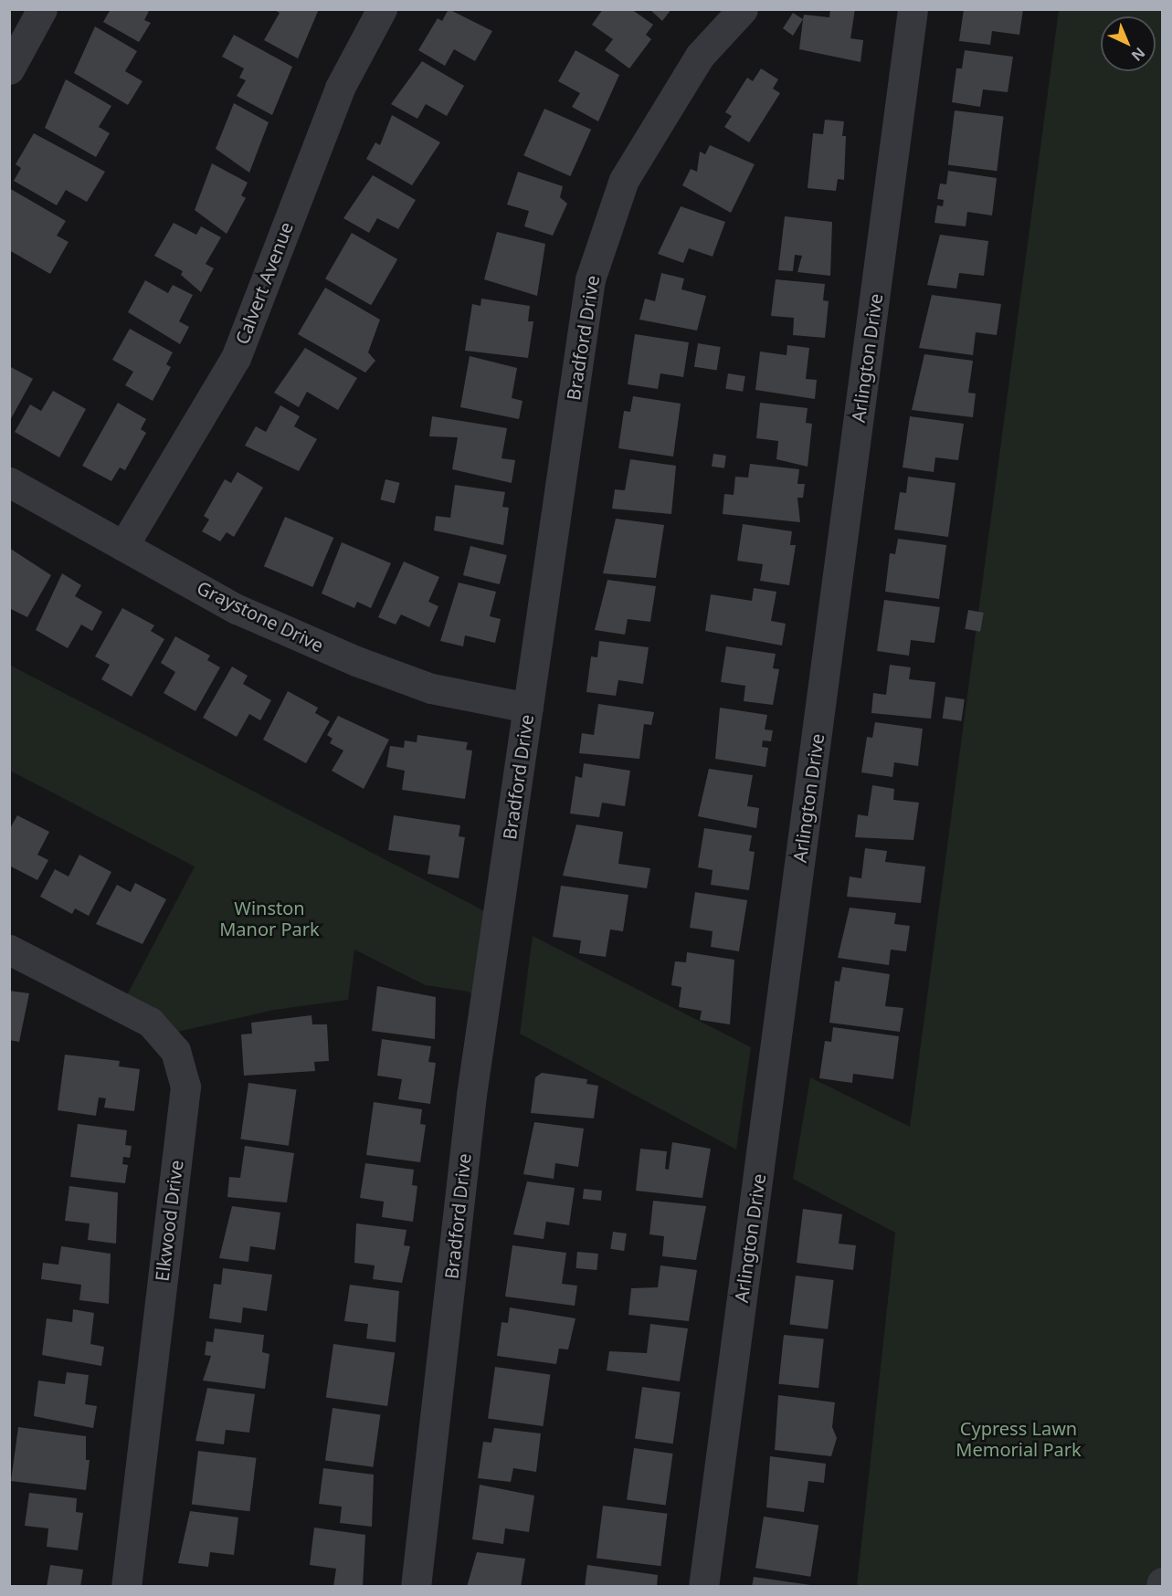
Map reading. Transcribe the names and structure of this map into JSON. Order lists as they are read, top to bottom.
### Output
{
  "streets": {
    "street": [
      "Calvert Avenue",
      "Bradford Drive",
      "Arlington Drive",
      "Graystone Drive",
      "Elkwood Drive"
    ]
  },
  "crossings": [
    ["Calvert Avenue", "Graystone Drive"],
    ["Bradford Drive", "Graystone Drive"]
  ],
  "parks": ["Winston Manor Park", "Cypress Lawn Memorial Park"],
  "north": "bottom right"
}
